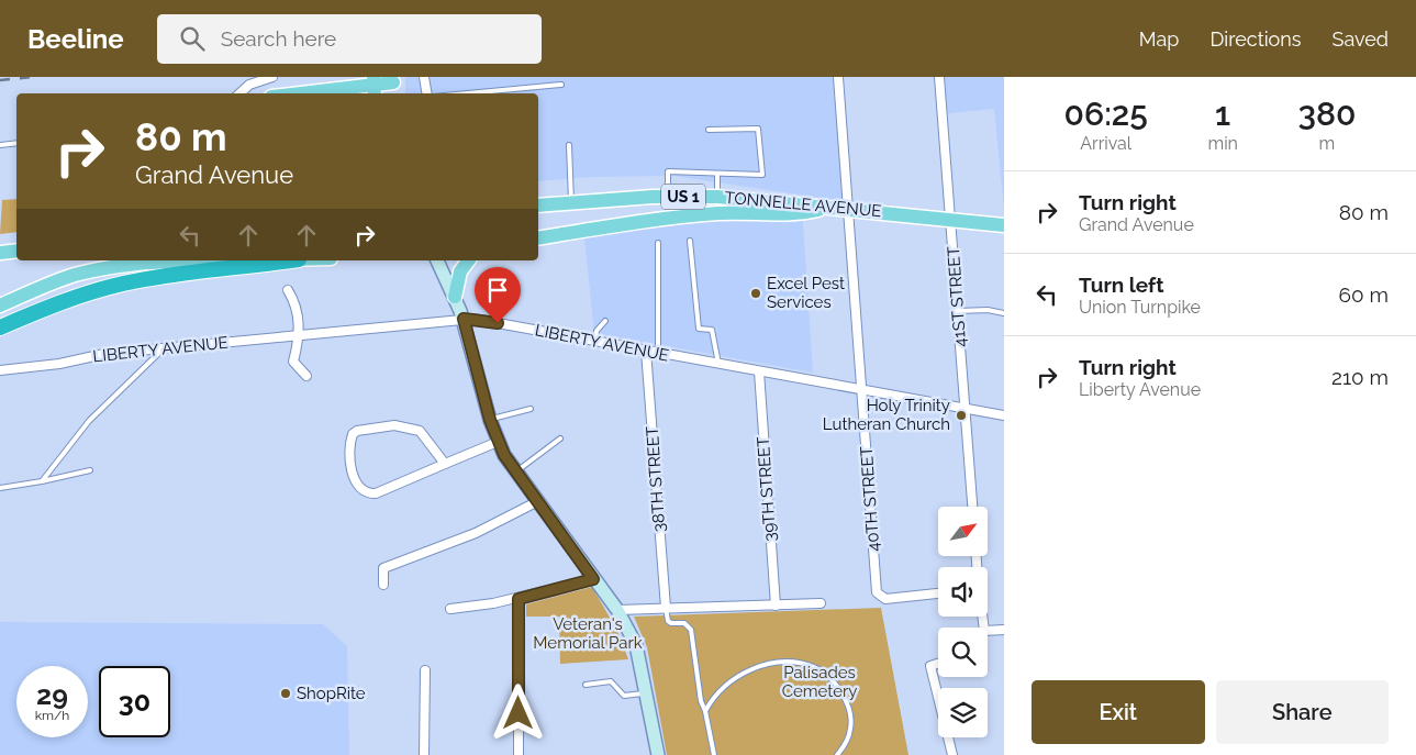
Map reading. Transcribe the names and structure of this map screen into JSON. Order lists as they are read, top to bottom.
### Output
{
  "streets": {
    "main road": ["US 1", "TONNELLE AVENUE"],
    "street": [
      "41ST STREET",
      "LIBERTY AVENUE",
      "38TH STREET",
      "39TH STREET",
      "40TH STREET"
    ]
  },
  "crossings": [
    ["TONNELLE AVENUE", "41ST STREET"],
    ["TONNELLE AVENUE", "40TH STREET"],
    ["41ST STREET", "LIBERTY AVENUE"],
    ["LIBERTY AVENUE", "38TH STREET"],
    ["LIBERTY AVENUE", "39TH STREET"],
    ["LIBERTY AVENUE", "40TH STREET"]
  ],
  "parks": ["Veteran's Memorial Park", "Palisades Cemetery"],
  "places": ["Excel Pest Services", "Holy Trinity Lutheran Church", "ShopRite"],
  "north": "top right",
  "page": {
    "header": "Beeline",
    "search": "Search here",
    "nav": ["Map", "Directions", "Saved"],
    "eta": [
      "06:25",
      "Arrival",
      "1",
      "min",
      "380",
      "m"
    ],
    "turn": ["80 m", "Grand Avenue"],
    "list": [
      {
        "name": "Turn right",
        "note": "Grand Avenue",
        "value": "80 m"
      },
      {
        "name": "Turn left",
        "note": "Union Turnpike",
        "value": "60 m"
      },
      {
        "name": "Turn right",
        "note": "Liberty Avenue",
        "value": "210 m"
      }
    ],
    "speed": "29 km/h",
    "limit": "30",
    "buttons": ["Exit", "Share"]
  }
}
